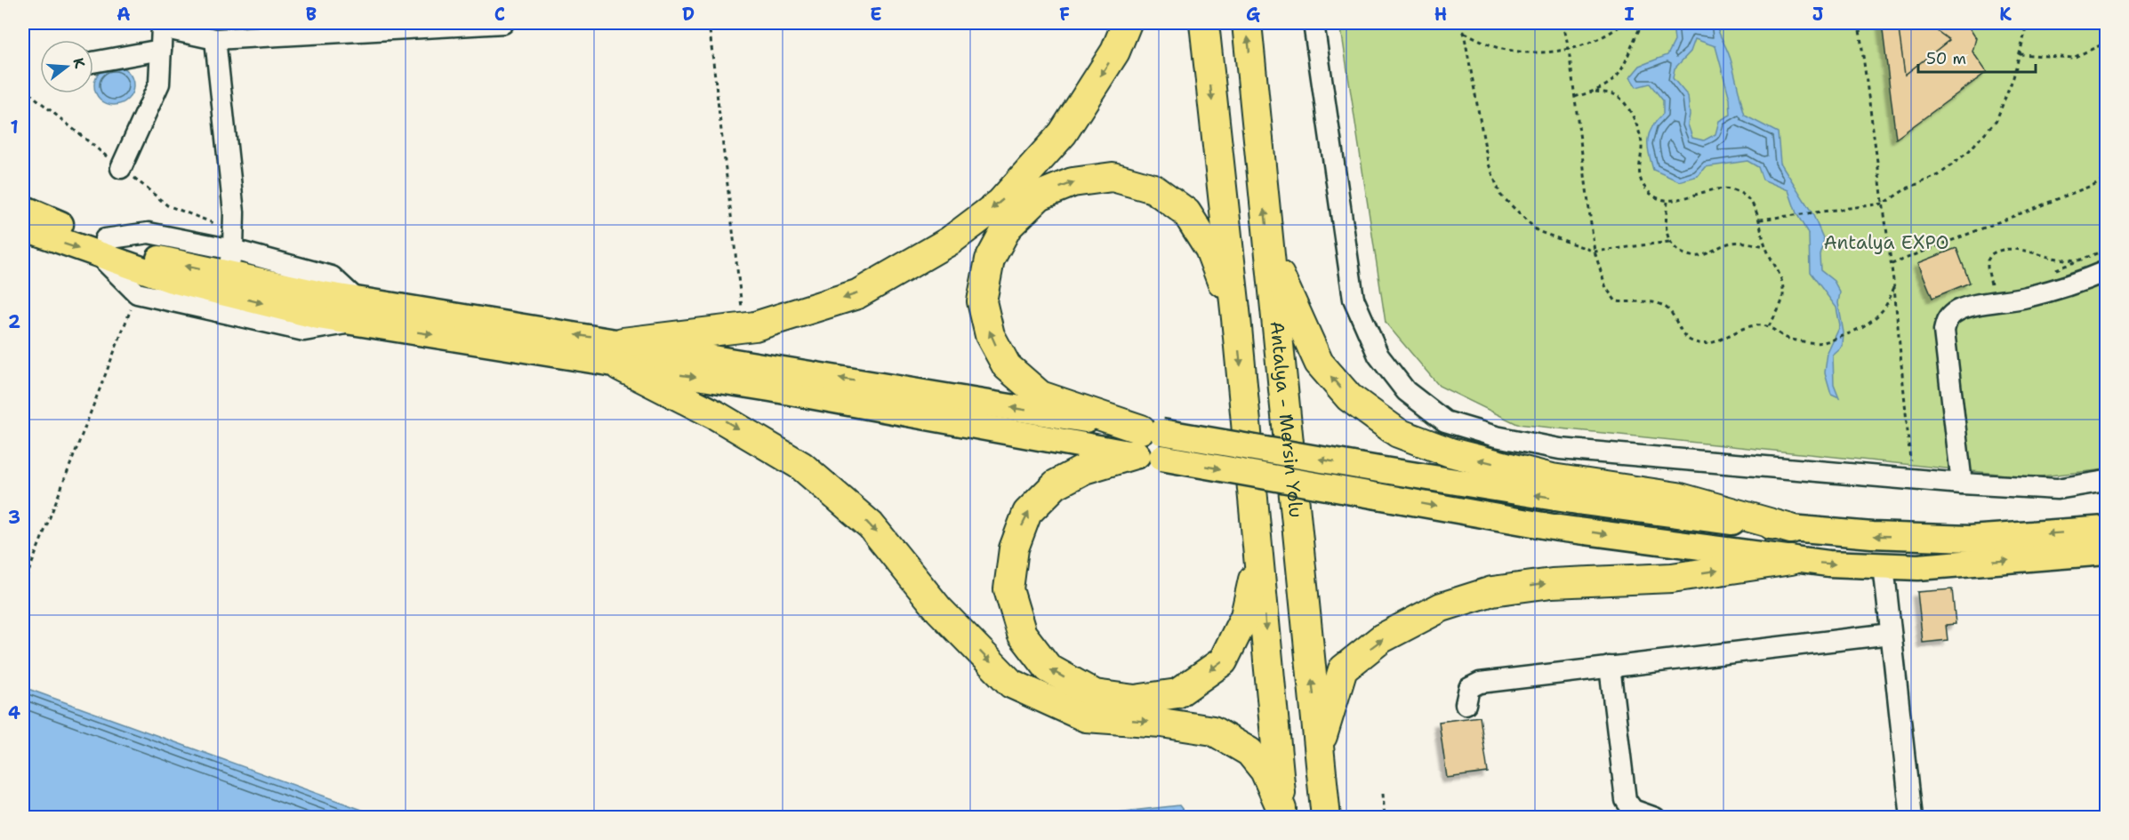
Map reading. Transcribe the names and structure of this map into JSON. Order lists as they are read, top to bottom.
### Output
{
  "streets": {
    "highway": ["Antalya - Mersin Yolu"]
  },
  "parks": ["Antalya EXPO"],
  "scale_bar": "50 m",
  "north": "right",
  "grid": {
    "columns": [
      "A",
      "B",
      "C",
      "D",
      "E",
      "F",
      "G",
      "H",
      "I",
      "J",
      "K"
    ],
    "rows": [
      "1",
      "2",
      "3",
      "4"
    ]
  }
}
